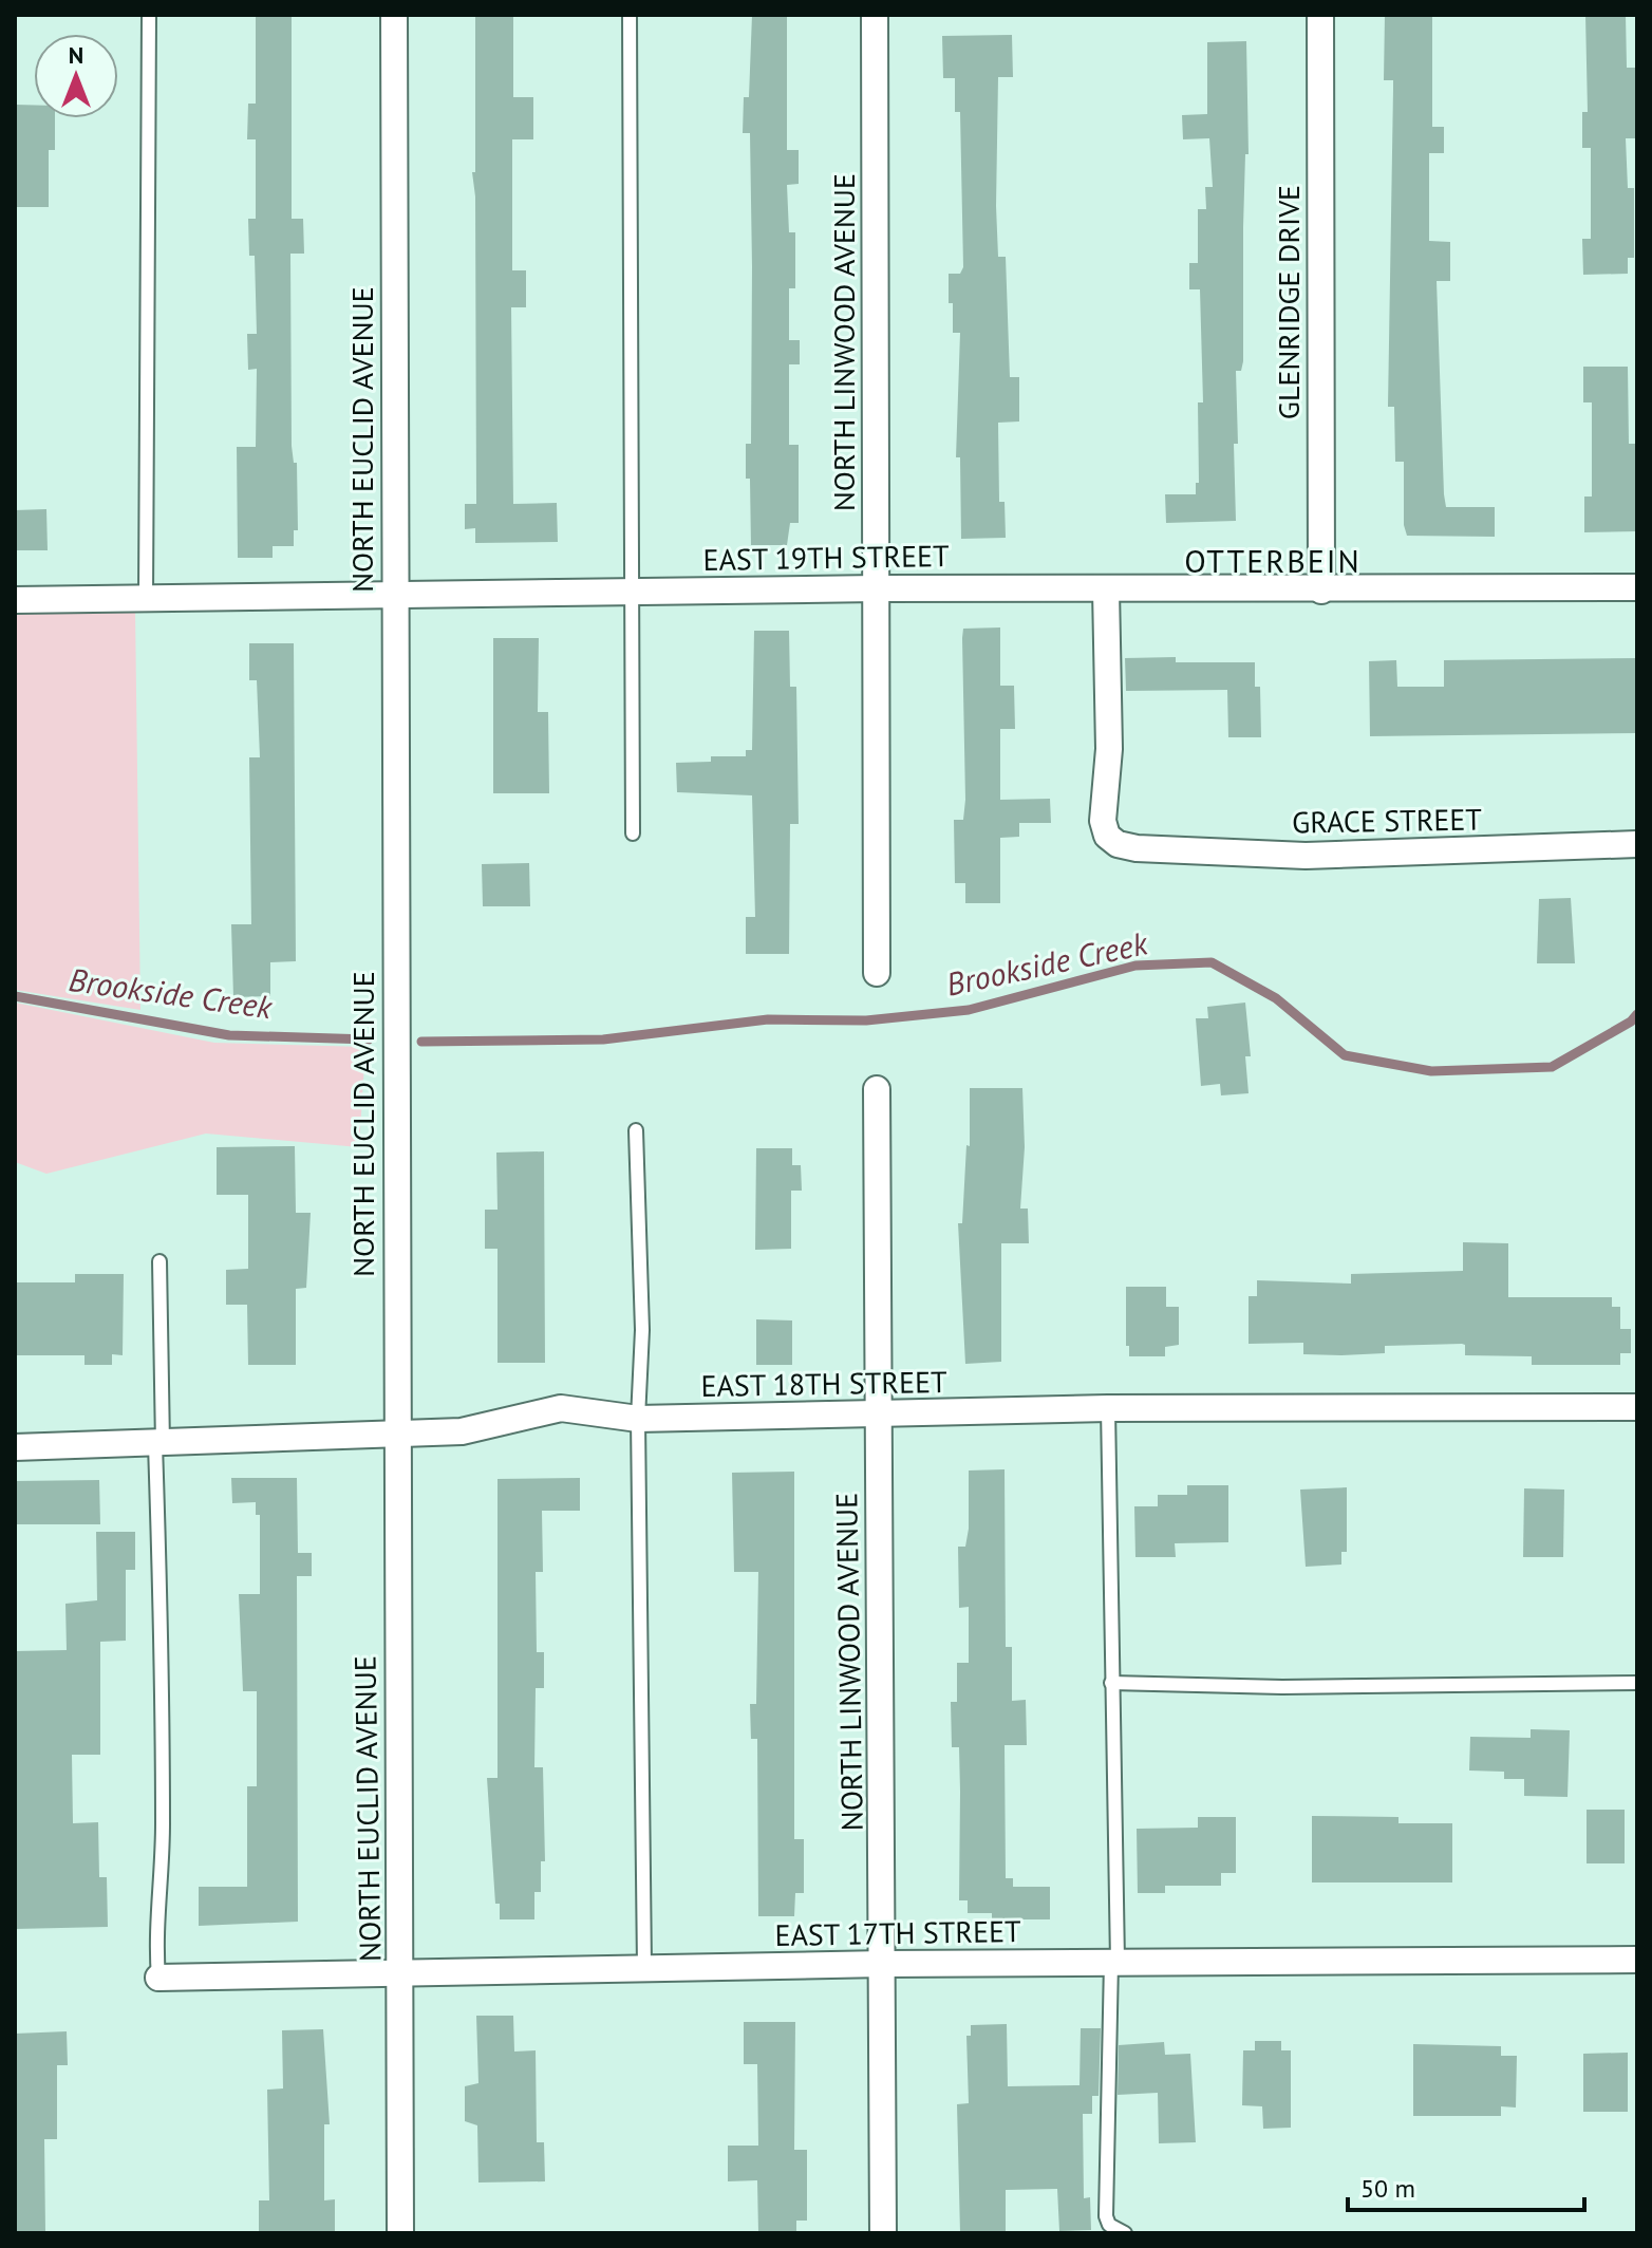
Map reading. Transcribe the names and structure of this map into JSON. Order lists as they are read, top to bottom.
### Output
{
  "streets": {
    "street": [
      "GLENRIDGE DRIVE",
      "NORTH LINWOOD AVENUE",
      "NORTH EUCLID AVENUE",
      "EAST 19TH STREET",
      "GRACE STREET",
      "EAST 18TH STREET",
      "EAST 17TH STREET"
    ]
  },
  "crossings": [
    ["GLENRIDGE DRIVE", "EAST 19TH STREET"],
    ["NORTH LINWOOD AVENUE", "EAST 19TH STREET"],
    ["NORTH LINWOOD AVENUE", "EAST 18TH STREET"],
    ["NORTH LINWOOD AVENUE", "EAST 17TH STREET"],
    ["NORTH EUCLID AVENUE", "EAST 19TH STREET"],
    ["NORTH EUCLID AVENUE", "EAST 18TH STREET"],
    ["NORTH EUCLID AVENUE", "EAST 17TH STREET"],
    ["EAST 19TH STREET", "GRACE STREET"]
  ],
  "districts": ["OTTERBEIN"],
  "water": ["Brookside Creek"],
  "scale_bar": "50 m",
  "north": "top"
}
